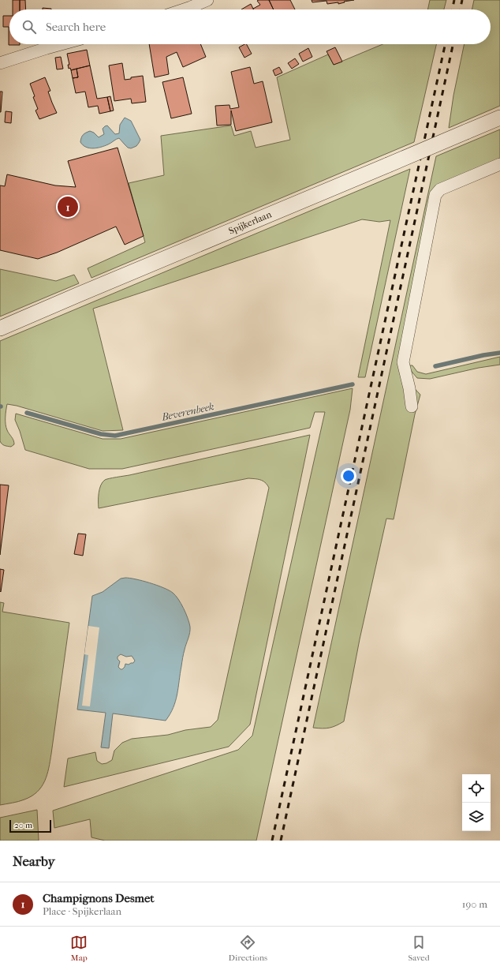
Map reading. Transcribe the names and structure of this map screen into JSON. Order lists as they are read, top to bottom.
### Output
{
  "streets": {
    "street": ["Spijkerlaan"]
  },
  "water": ["Beverenbeek"],
  "scale_bar": "20 m",
  "page": {
    "search": "Search here",
    "pins": "1",
    "scale": "20 m",
    "heading": "Nearby",
    "list": [
      {
        "mark": "1",
        "name": "Champignons Desmet",
        "note": "Place · Spijkerlaan",
        "value": "190 m"
      }
    ],
    "nav": ["Map", "Directions", "Saved"]
  }
}
